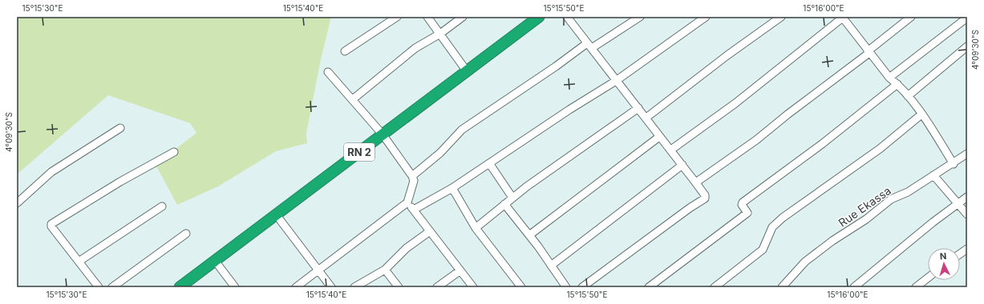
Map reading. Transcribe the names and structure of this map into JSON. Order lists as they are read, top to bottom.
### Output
{
  "streets": {
    "highway": ["RN 2"],
    "street": ["Rue Ekassa"]
  },
  "north": "top",
  "coordinates": [
    "15°15'30\"E",
    "15°15'40\"E",
    "15°15'50\"E",
    "15°16'00\"E",
    "4°09'30\"S"
  ]
}
